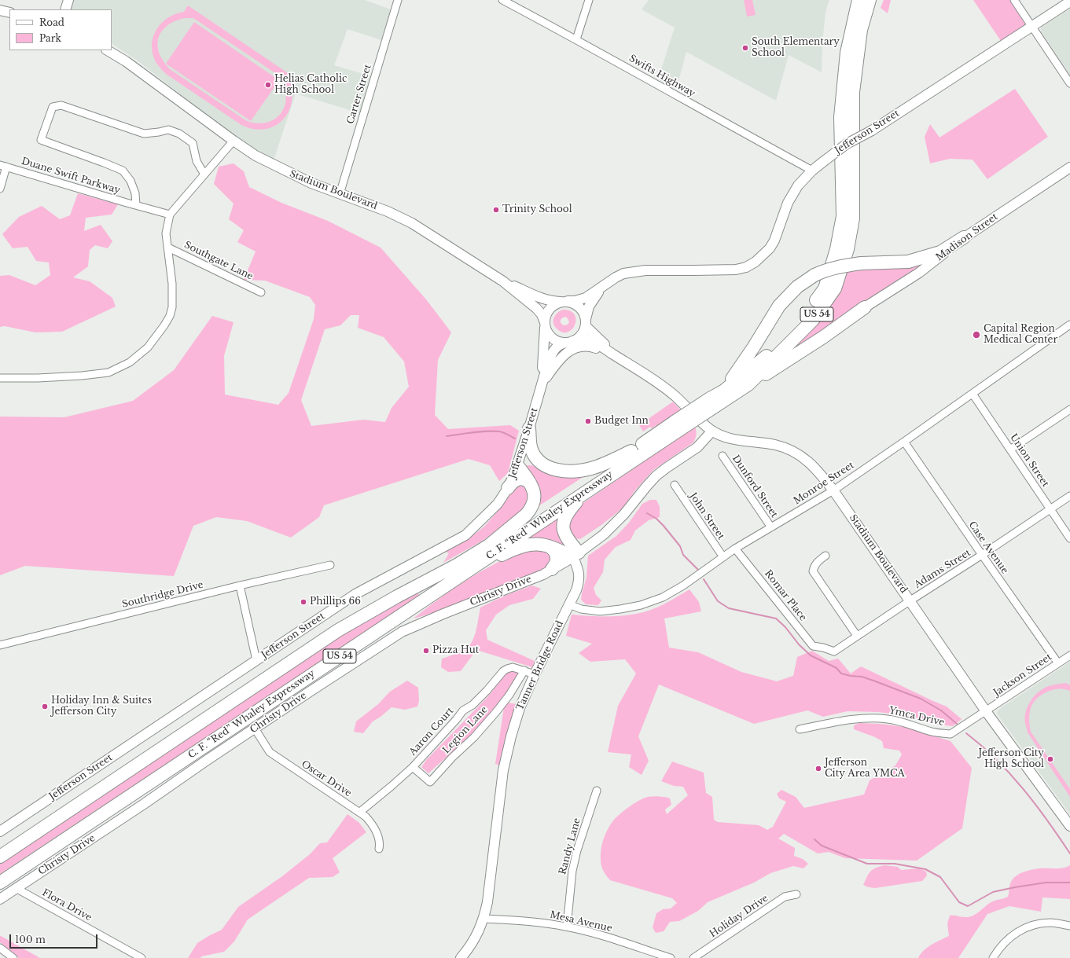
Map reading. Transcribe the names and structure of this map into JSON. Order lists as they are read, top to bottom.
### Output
{
  "streets": {
    "highway": ["US 54", "C. F. “Red” Whaley Expressway"],
    "street": [
      "Swifts Highway",
      "Carter Street",
      "Jefferson Street",
      "Duane Swift Parkway",
      "Stadium Boulevard",
      "Madison Street",
      "Southgate Lane",
      "Union Street",
      "Monroe Street",
      "Dunford Street",
      "John Street",
      "Case Avenue",
      "Adams Street",
      "Christy Drive",
      "Southridge Drive",
      "Romar Place",
      "Tanner Bridge Road",
      "Jackson Street",
      "Ymca Drive",
      "Legion Lane",
      "Aaron Court",
      "Oscar Drive",
      "Randy Lane",
      "Flora Drive",
      "Holiday Drive",
      "Mesa Avenue"
    ]
  },
  "crossings": [
    ["Swifts Highway", "Jefferson Street"],
    ["Carter Street", "Stadium Boulevard"],
    ["Stadium Boulevard", "Monroe Street"],
    ["Stadium Boulevard", "Adams Street"],
    ["Stadium Boulevard", "Jackson Street"],
    ["Stadium Boulevard", "Ymca Drive"],
    ["Union Street", "Monroe Street"],
    ["Union Street", "Adams Street"],
    ["Monroe Street", "Dunford Street"],
    ["Monroe Street", "John Street"],
    ["Monroe Street", "Case Avenue"],
    ["Monroe Street", "Romar Place"],
    ["Monroe Street", "Tanner Bridge Road"],
    ["Case Avenue", "Adams Street"],
    ["Case Avenue", "Jackson Street"],
    ["Adams Street", "Romar Place"],
    ["Christy Drive", "Tanner Bridge Road"],
    ["Christy Drive", "Oscar Drive"],
    ["Christy Drive", "Flora Drive"],
    ["Tanner Bridge Road", "Aaron Court"],
    ["Tanner Bridge Road", "Mesa Avenue"],
    ["Jackson Street", "Ymca Drive"],
    ["Legion Lane", "Aaron Court"],
    ["Aaron Court", "Oscar Drive"],
    ["Randy Lane", "Mesa Avenue"]
  ],
  "places": [
    "South Elementary School",
    "Helias Catholic High School",
    "Trinity School",
    "Capital Region Medical Center",
    "Budget Inn",
    "Phillips 66",
    "Pizza Hut",
    "Holiday Inn & Suites Jefferson City",
    "Jefferson City High School",
    "Jefferson City Area YMCA"
  ],
  "legend": ["Road", "Park"],
  "scale_bar": "100 m"
}
